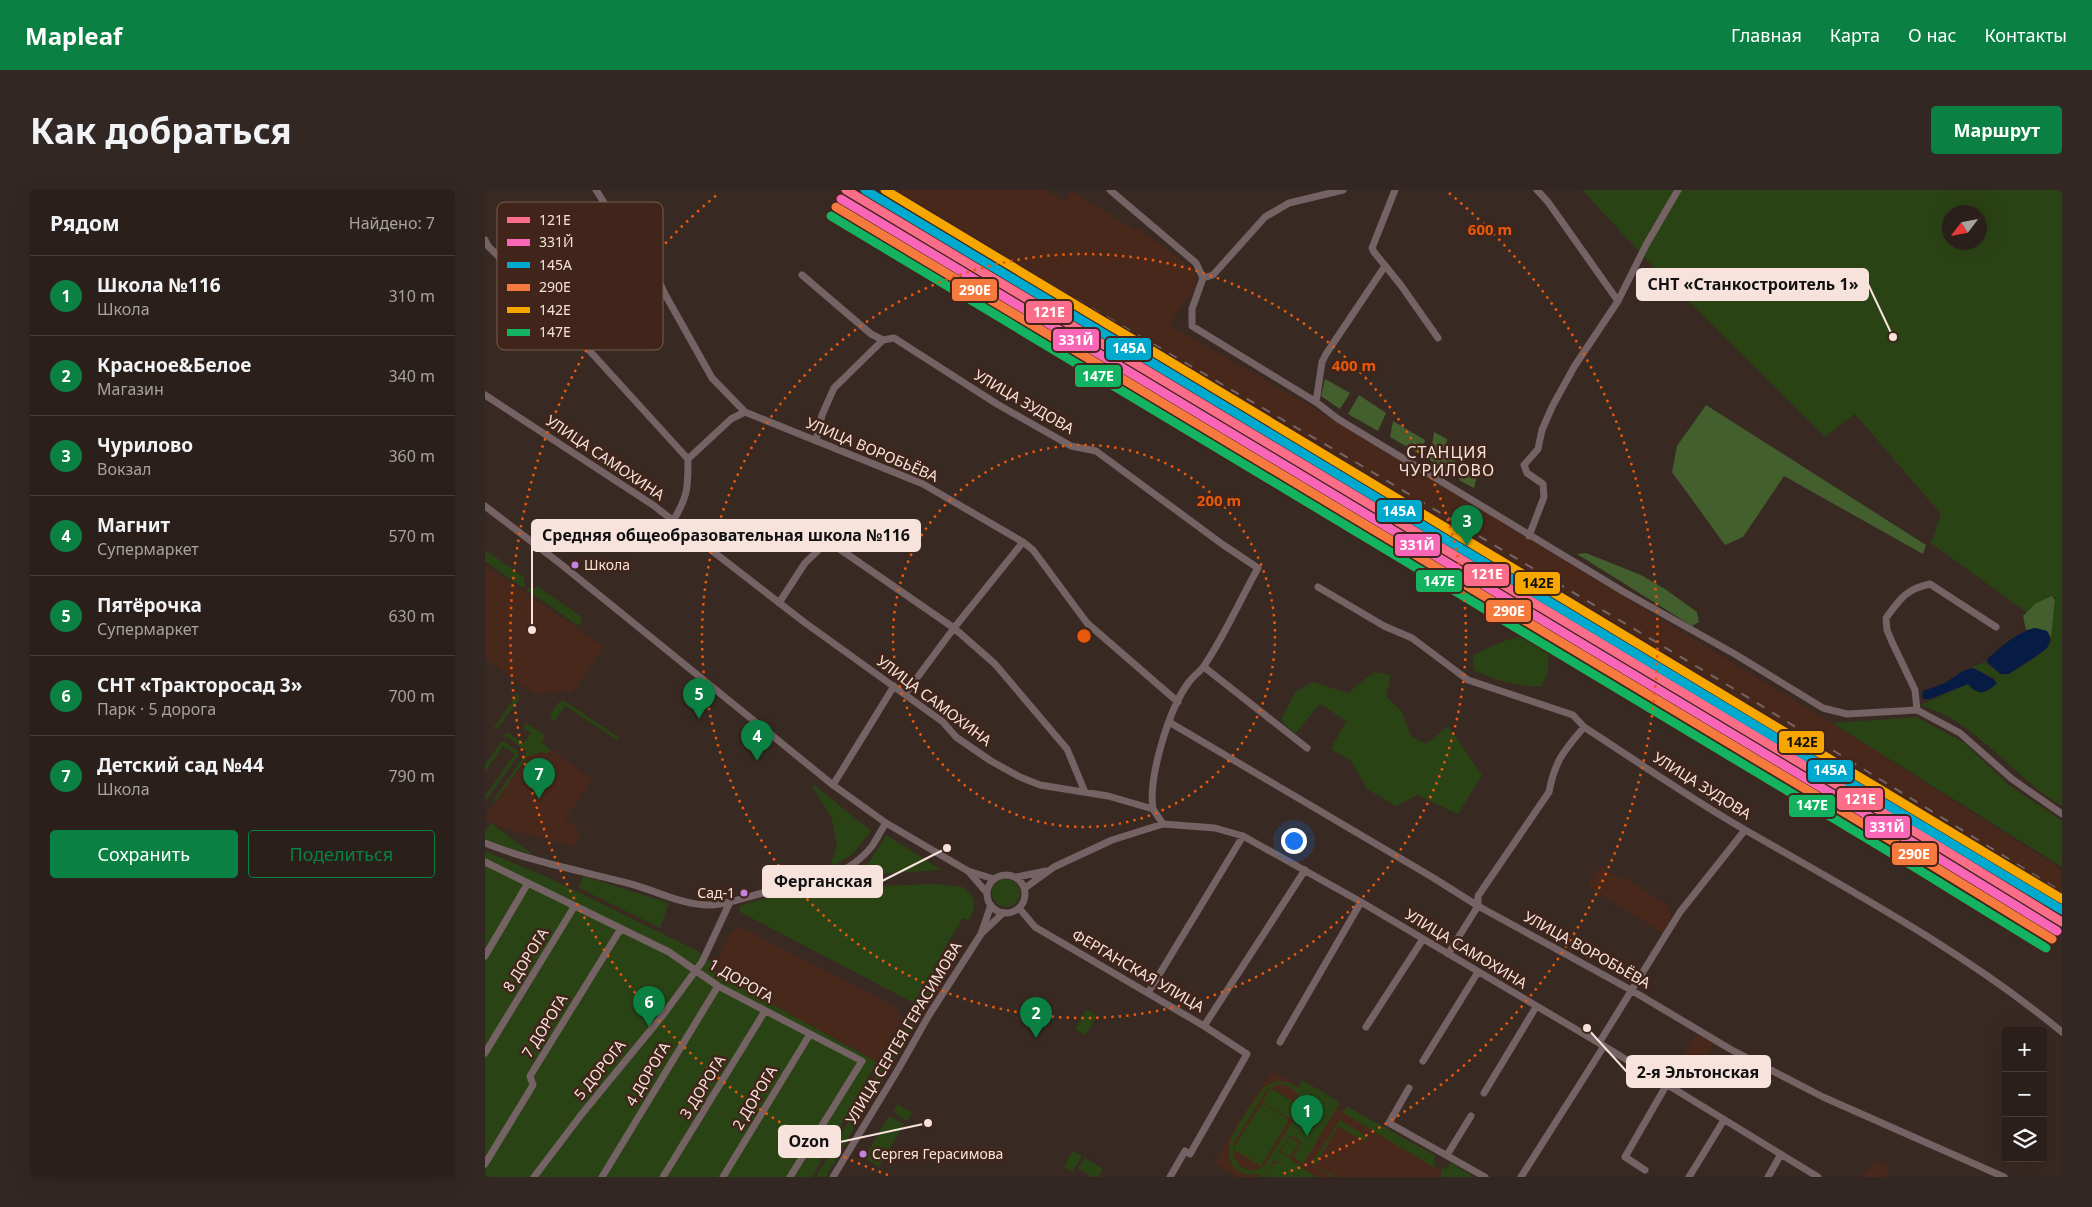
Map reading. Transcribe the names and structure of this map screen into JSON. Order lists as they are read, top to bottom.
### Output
{
  "streets": {
    "street": [
      "УЛИЦА ЗУДОВА",
      "УЛИЦА ВОРОБЬЁВА",
      "УЛИЦА САМОХИНА",
      "8 ДОРОГА",
      "ФЕРГАНСКАЯ УЛИЦА",
      "1 ДОРОГА",
      "7 ДОРОГА",
      "УЛИЦА СЕРГЕЯ ГЕРАСИМОВА",
      "5 ДОРОГА",
      "4 ДОРОГА",
      "3 ДОРОГА",
      "2 ДОРОГА"
    ]
  },
  "crossings": [
    ["8 ДОРОГА", "1 ДОРОГА"],
    ["ФЕРГАНСКАЯ УЛИЦА", "УЛИЦА СЕРГЕЯ ГЕРАСИМОВА"],
    ["1 ДОРОГА", "7 ДОРОГА"],
    ["1 ДОРОГА", "5 ДОРОГА"],
    ["1 ДОРОГА", "4 ДОРОГА"],
    ["1 ДОРОГА", "3 ДОРОГА"],
    ["1 ДОРОГА", "2 ДОРОГА"]
  ],
  "districts": ["СТАНЦИЯ ЧУРИЛОВО"],
  "places": [
    "СНТ «Станкостроитель 1»",
    "Школа",
    "Средняя общеобразовательная школа №116",
    "Ферганская",
    "Сад-1",
    "2-я Эльтонская",
    "Ozon",
    "Сергея Герасимова"
  ],
  "lines": [
    "transit line 121Е",
    "transit line 145А",
    "transit line 142Е",
    "transit line 331Й",
    "transit line 290Е",
    "transit line 147Е"
  ],
  "legend": [
    "121Е",
    "331Й",
    "145А",
    "290Е",
    "142Е",
    "147Е"
  ],
  "north": "bottom left",
  "page": {
    "header": "Mapleaf",
    "nav": [
      "Главная",
      "Карта",
      "О нас",
      "Контакты"
    ],
    "buttons": [
      "Маршрут",
      ["Сохранить", "Поделиться"]
    ],
    "title": "Как добраться",
    "heading": ["Рядом", "Найдено: 7"],
    "list": [
      {
        "mark": "1",
        "name": "Школа №116",
        "note": "Школа",
        "value": "310 m"
      },
      {
        "mark": "2",
        "name": "Красное&Белое",
        "note": "Магазин",
        "value": "340 m"
      },
      {
        "mark": "3",
        "name": "Чурилово",
        "note": "Вокзал",
        "value": "360 m"
      },
      {
        "mark": "4",
        "name": "Магнит",
        "note": "Супермаркет",
        "value": "570 m"
      },
      {
        "mark": "5",
        "name": "Пятёрочка",
        "note": "Супермаркет",
        "value": "630 m"
      },
      {
        "mark": "6",
        "name": "СНТ «Тракторосад 3»",
        "note": "Парк · 5 дорога",
        "value": "700 m"
      },
      {
        "mark": "7",
        "name": "Детский сад №44",
        "note": "Школа",
        "value": "790 m"
      }
    ],
    "pins": [
      "3",
      "5",
      "4",
      "7",
      "6",
      "2",
      "1"
    ],
    "map_buttons": ["+", "−"]
  },
  "rings": ["600 m", "400 m", "200 m"]
}
